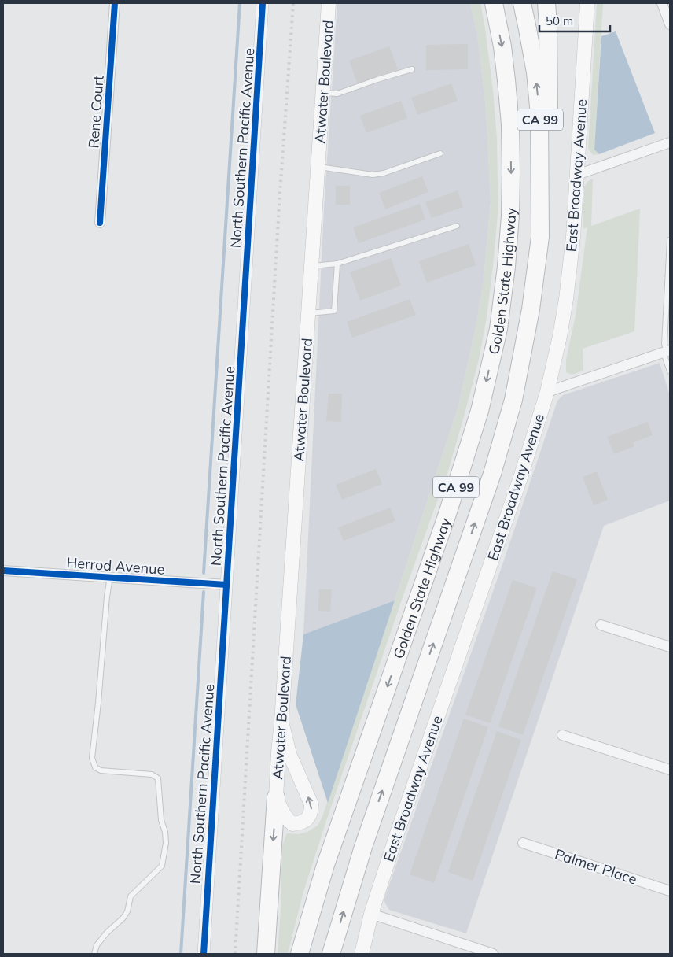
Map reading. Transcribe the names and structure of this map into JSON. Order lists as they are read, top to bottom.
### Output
{
  "streets": {
    "highway": ["CA 99", "Golden State Highway"],
    "main road": ["Atwater Boulevard", "East Broadway Avenue"],
    "street": [
      "Rene Court",
      "North Southern Pacific Avenue",
      "Herrod Avenue",
      "Palmer Place"
    ]
  },
  "crossings": [
    ["North Southern Pacific Avenue", "Herrod Avenue"]
  ],
  "scale_bar": "50 m"
}
